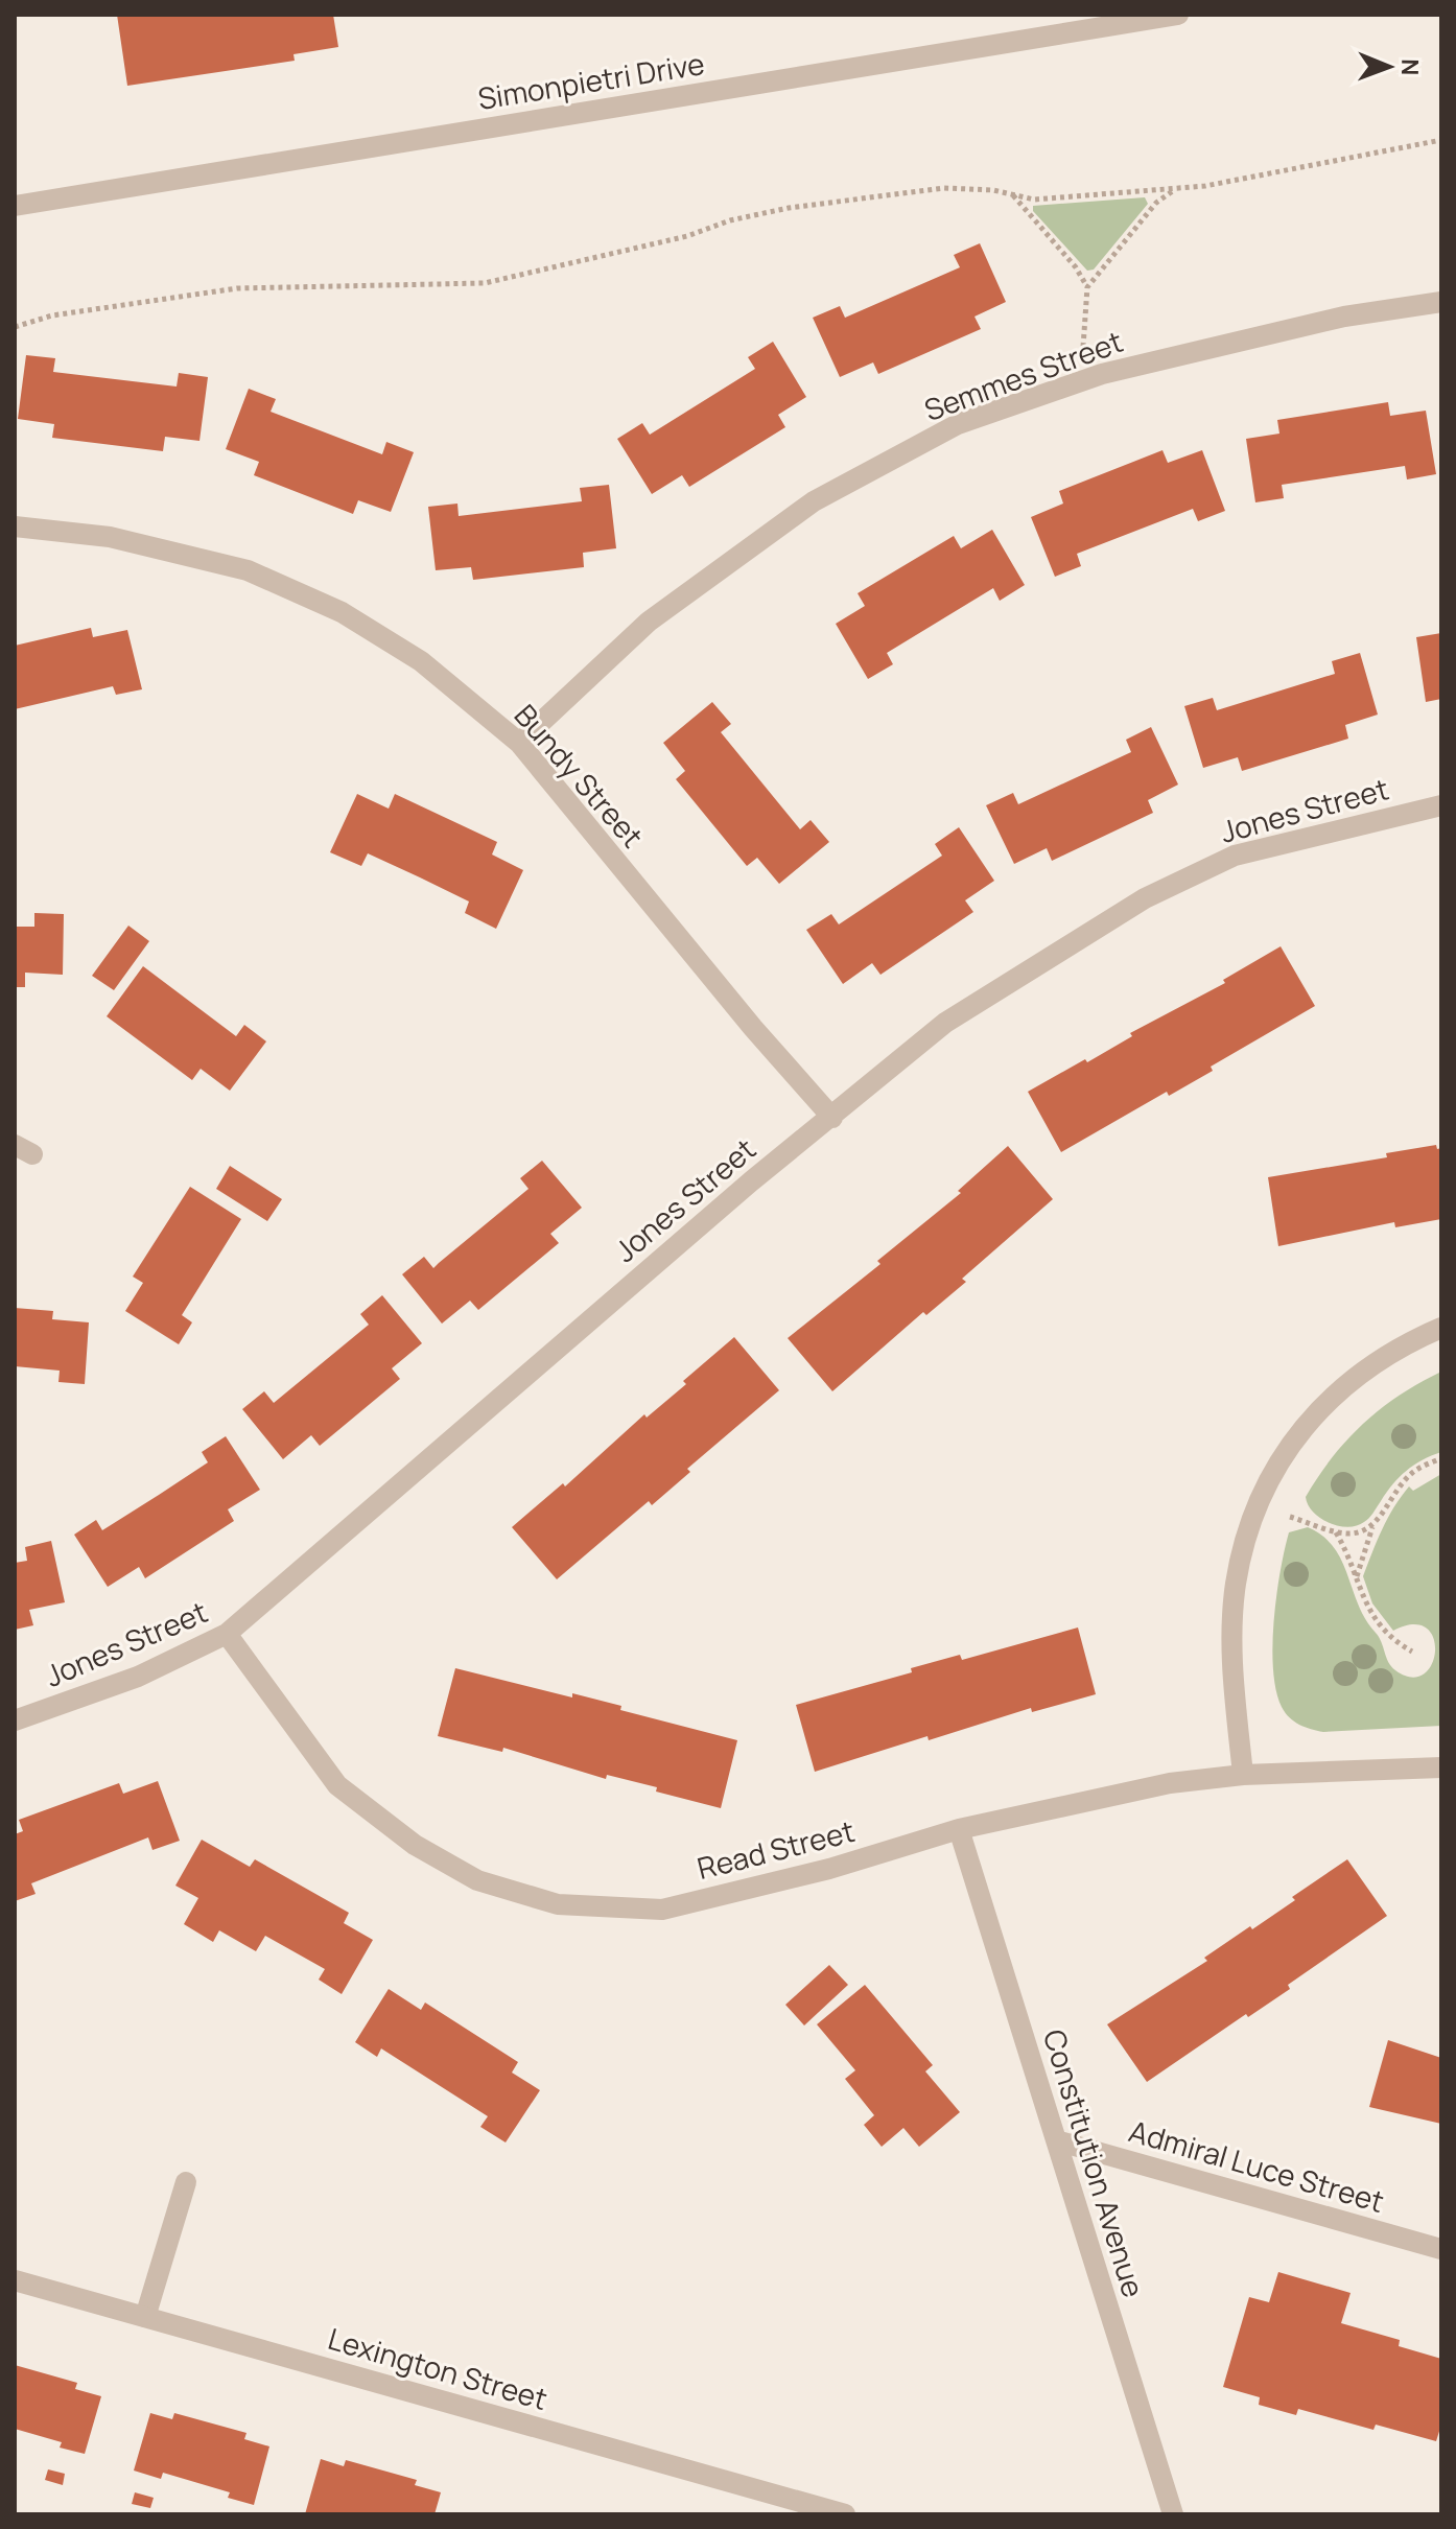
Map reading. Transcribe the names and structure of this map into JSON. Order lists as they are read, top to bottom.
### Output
{
  "streets": {
    "street": [
      "Simonpietri Drive",
      "Semmes Street",
      "Bundy Street",
      "Jones Street",
      "Read Street",
      "Constitution Avenue",
      "Admiral Luce Street",
      "Lexington Street"
    ]
  },
  "crossings": [
    ["Semmes Street", "Bundy Street"],
    ["Bundy Street", "Jones Street"],
    ["Jones Street", "Read Street"],
    ["Read Street", "Constitution Avenue"],
    ["Constitution Avenue", "Admiral Luce Street"]
  ],
  "north": "right"
}
